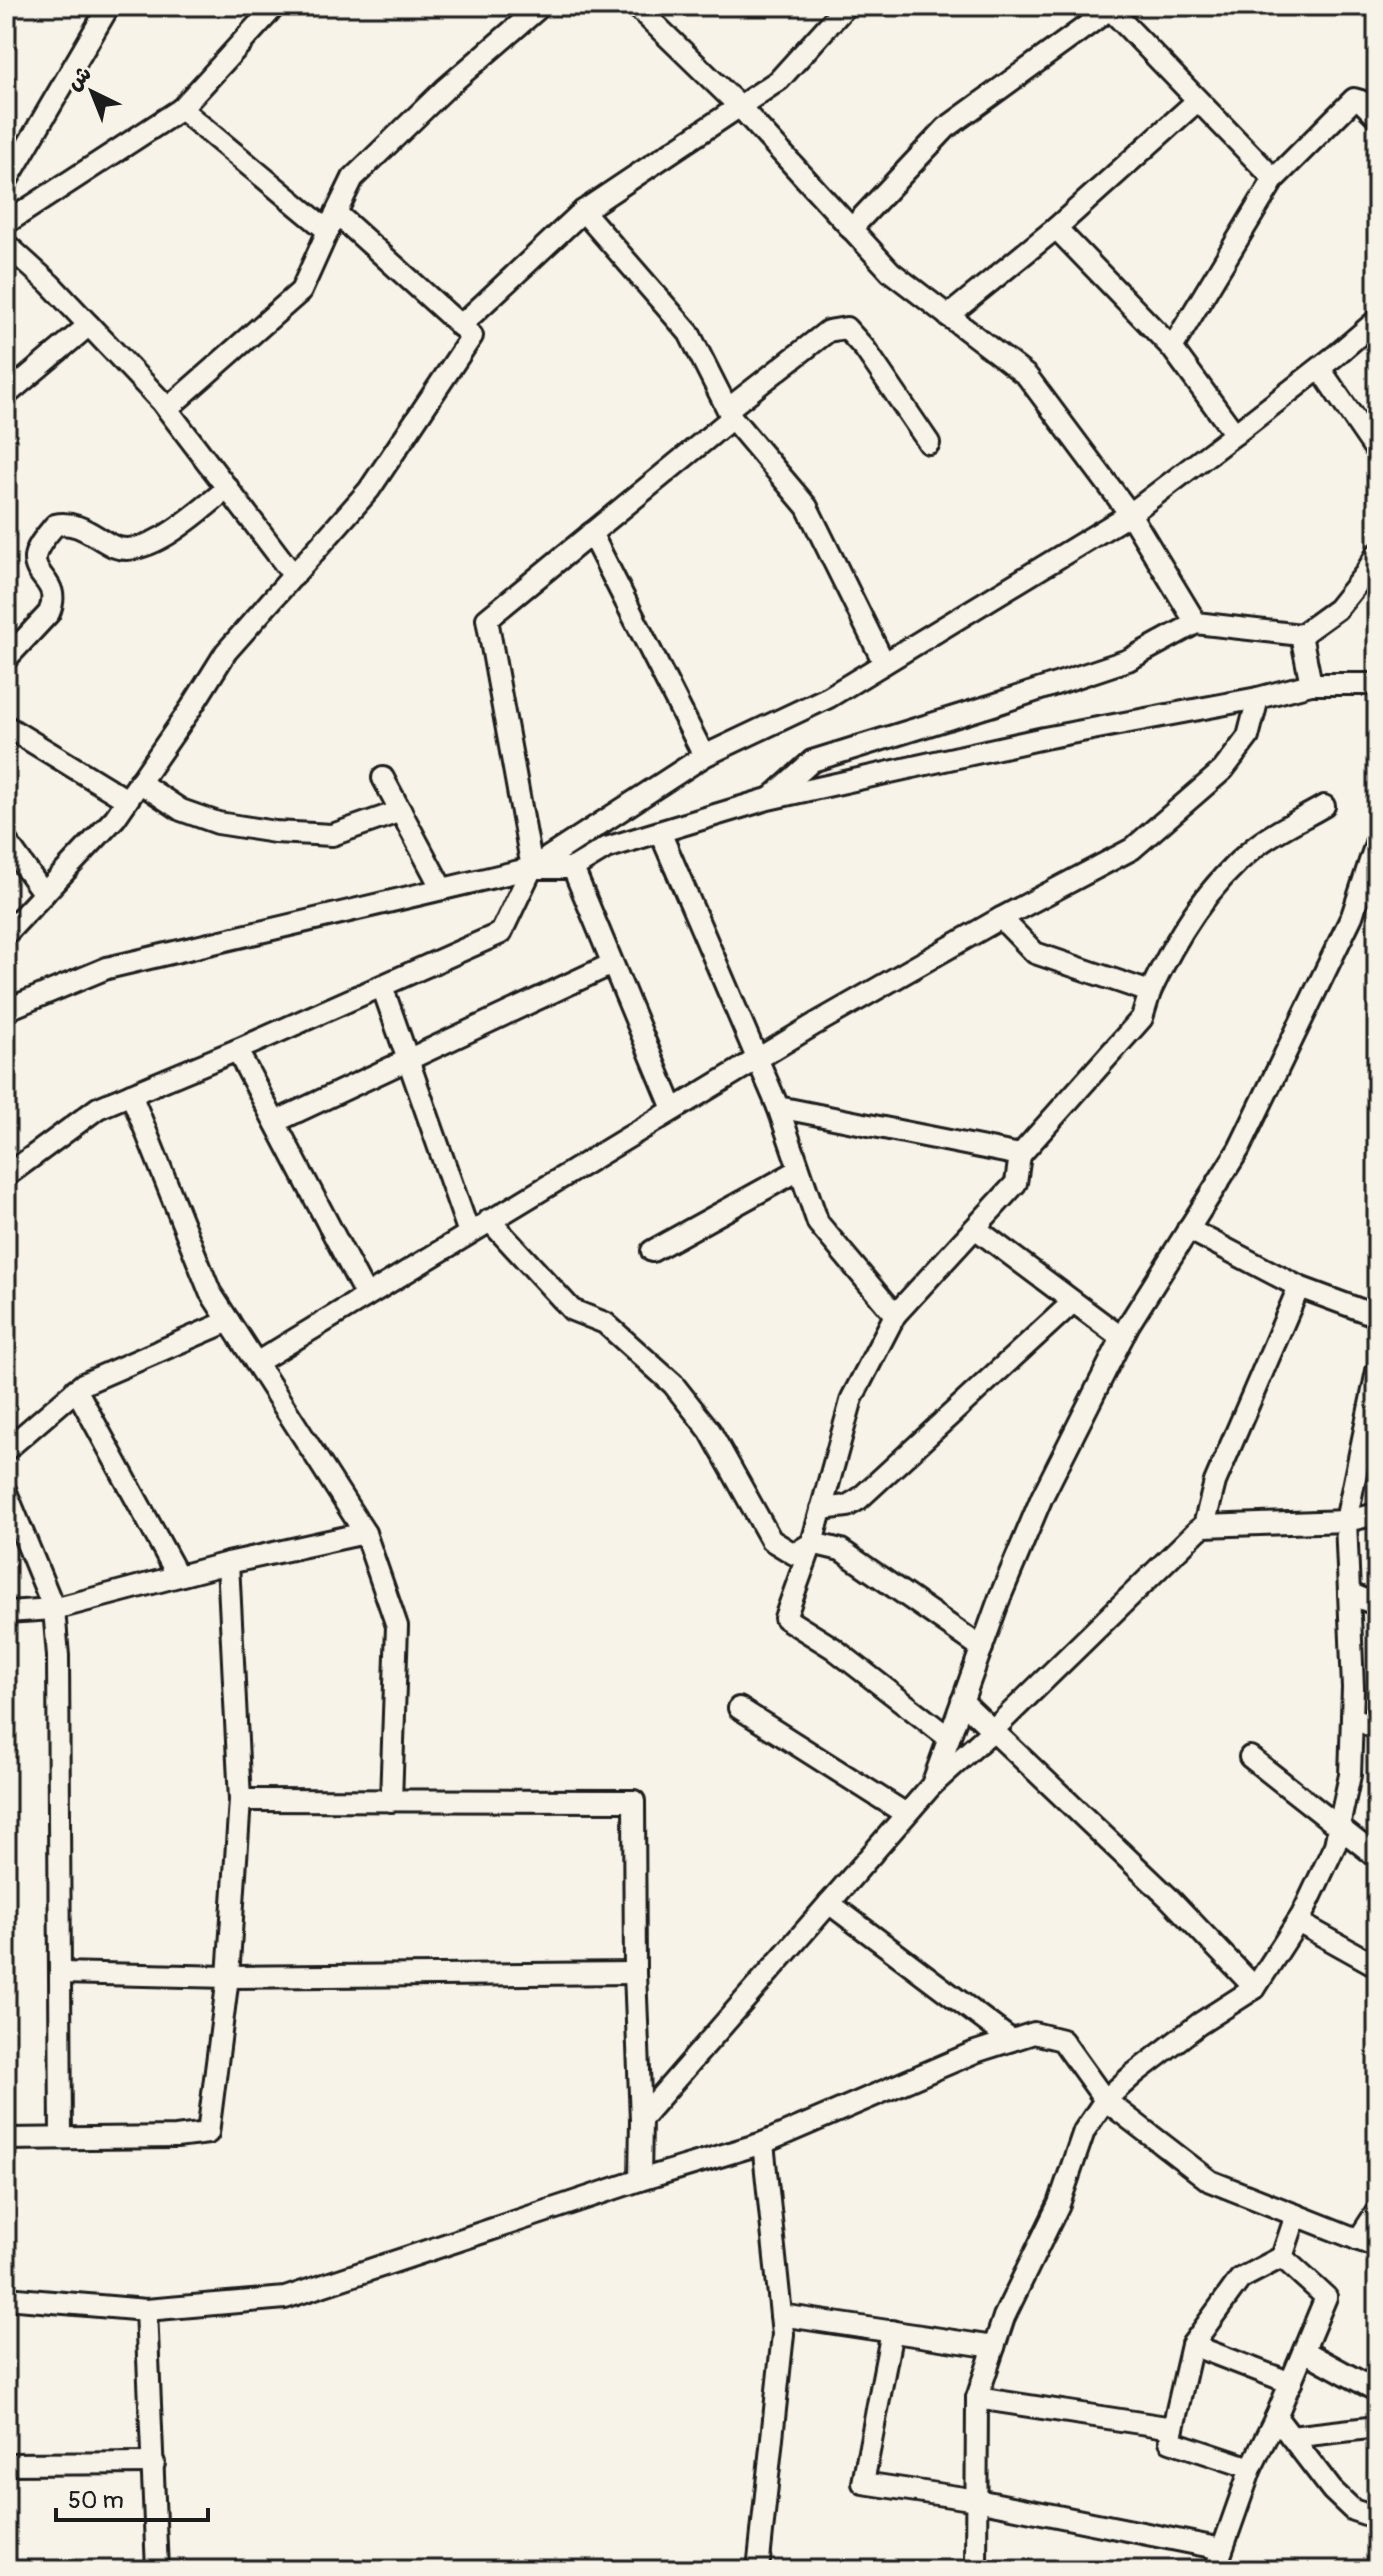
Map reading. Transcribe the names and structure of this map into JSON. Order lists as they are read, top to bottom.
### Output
{
  "scale_bar": "50 m",
  "north": "top left"
}
